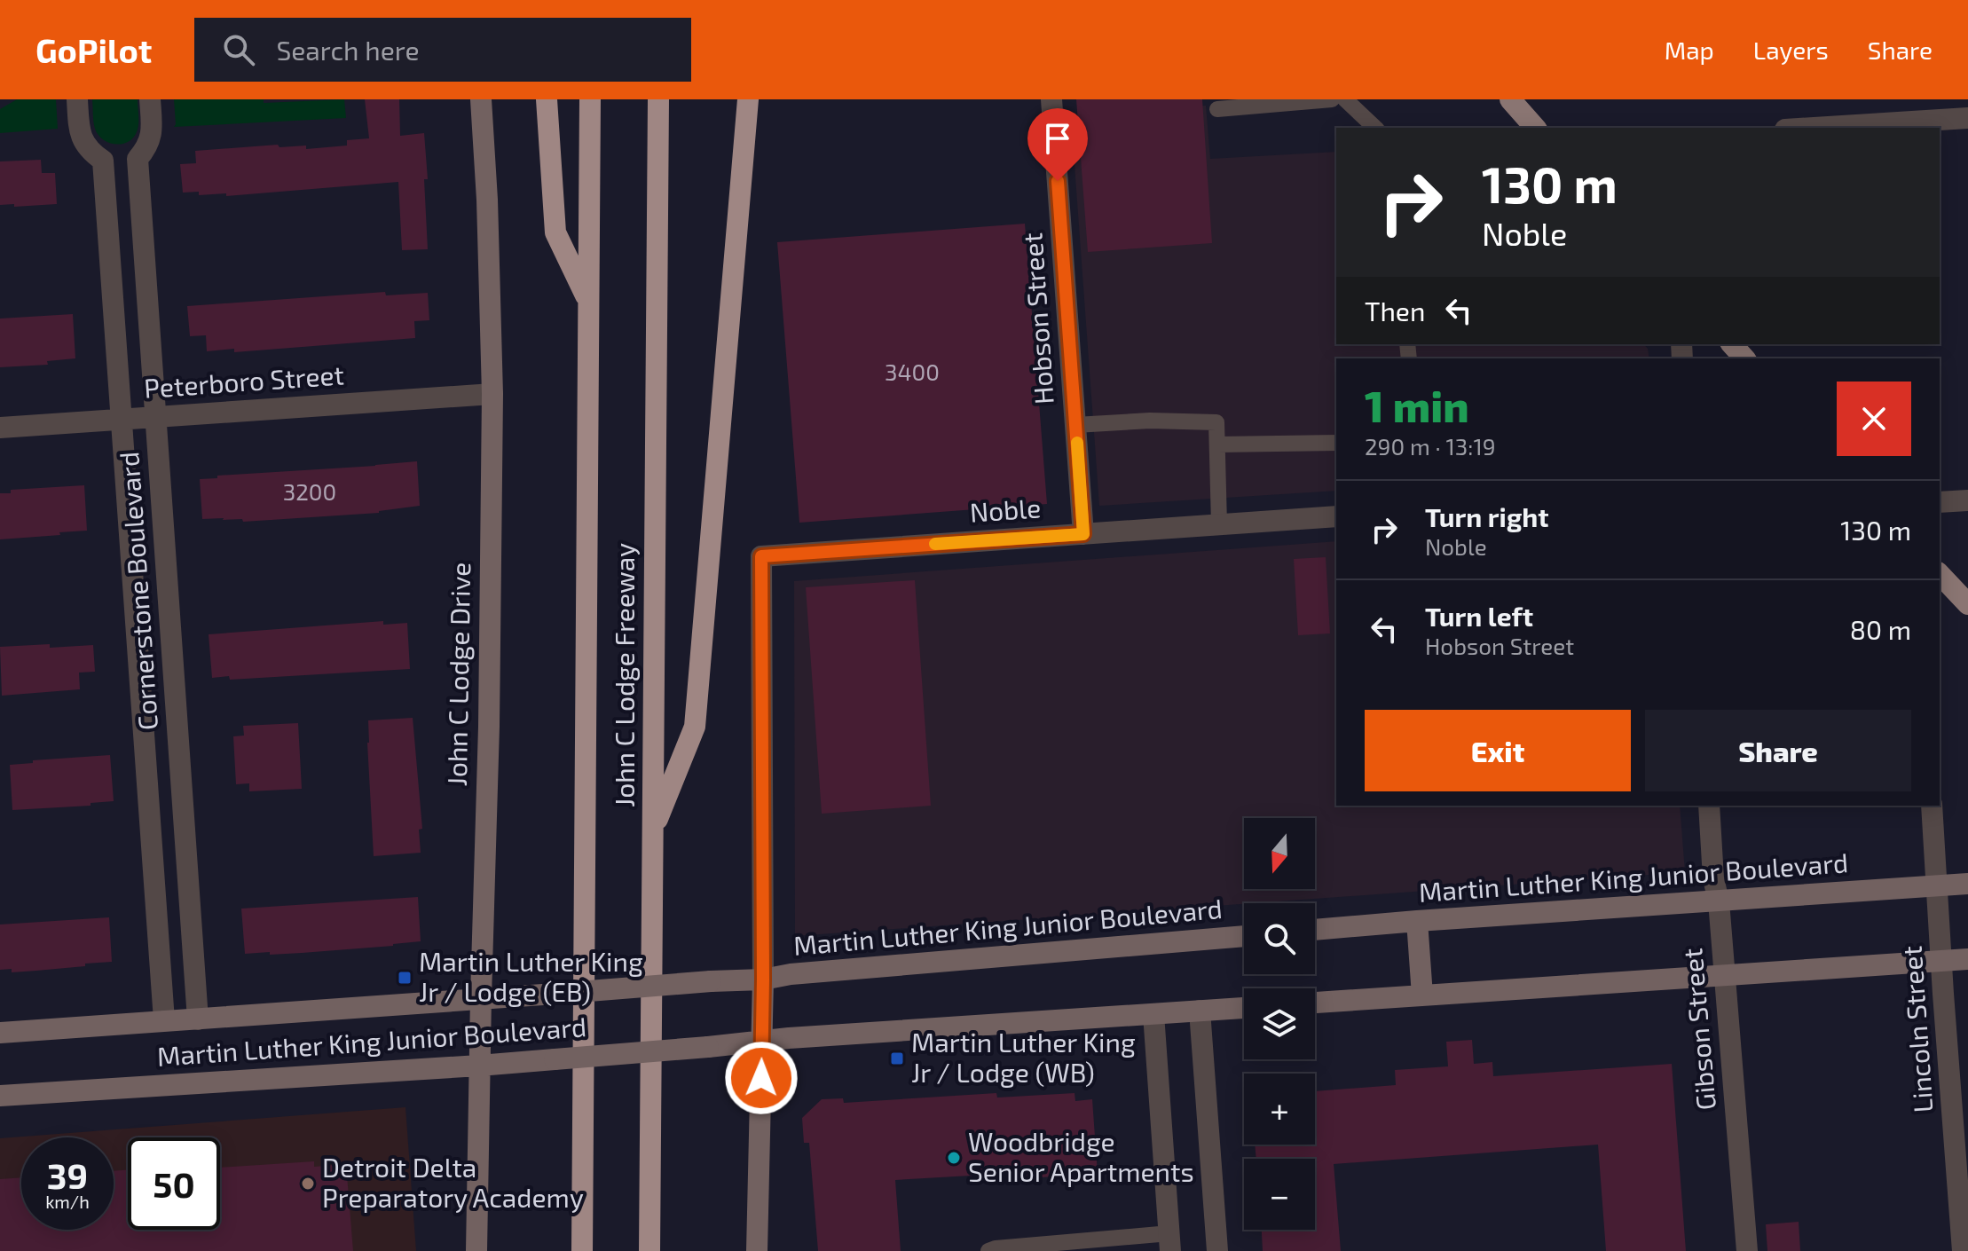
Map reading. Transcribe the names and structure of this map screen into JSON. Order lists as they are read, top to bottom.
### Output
{
  "streets": {
    "highway": ["John C Lodge Freeway"],
    "main road": ["John C Lodge Drive", "Martin Luther King Junior Boulevard"],
    "street": [
      "Hobson Street",
      "Peterboro Street",
      "Noble",
      "Cornerstone Boulevard",
      "Gibson Street",
      "Lincoln Street"
    ]
  },
  "crossings": [
    ["Hobson Street", "Noble"],
    ["Peterboro Street", "Cornerstone Boulevard"],
    ["Peterboro Street", "John C Lodge Drive"],
    ["Noble", "Martin Luther King Junior Boulevard"],
    ["Cornerstone Boulevard", "Martin Luther King Junior Boulevard"],
    ["John C Lodge Drive", "Martin Luther King Junior Boulevard"],
    ["Martin Luther King Junior Boulevard", "Gibson Street"],
    ["Martin Luther King Junior Boulevard", "Lincoln Street"]
  ],
  "places": {
    "transit": ["Martin Luther King Jr / Lodge (EB)", "Martin Luther King Jr / Lodge (WB)"],
    "other": ["Woodbridge Senior Apartments", "Detroit Delta Preparatory Academy"]
  },
  "house_numbers": ["3400", "3200"],
  "north": "bottom",
  "page": {
    "header": "GoPilot",
    "search": "Search here",
    "nav": ["Map", "Layers", "Share"],
    "turn": ["130 m", "Noble"],
    "then": "Then",
    "heading": ["1 min", "290 m · 13:19"],
    "list": [
      {
        "name": "Turn right",
        "note": "Noble",
        "value": "130 m"
      },
      {
        "name": "Turn left",
        "note": "Hobson Street",
        "value": "80 m"
      }
    ],
    "buttons": ["Exit", "Share"],
    "map_buttons": ["+", "−"],
    "speed": "39 km/h",
    "limit": "50"
  }
}
